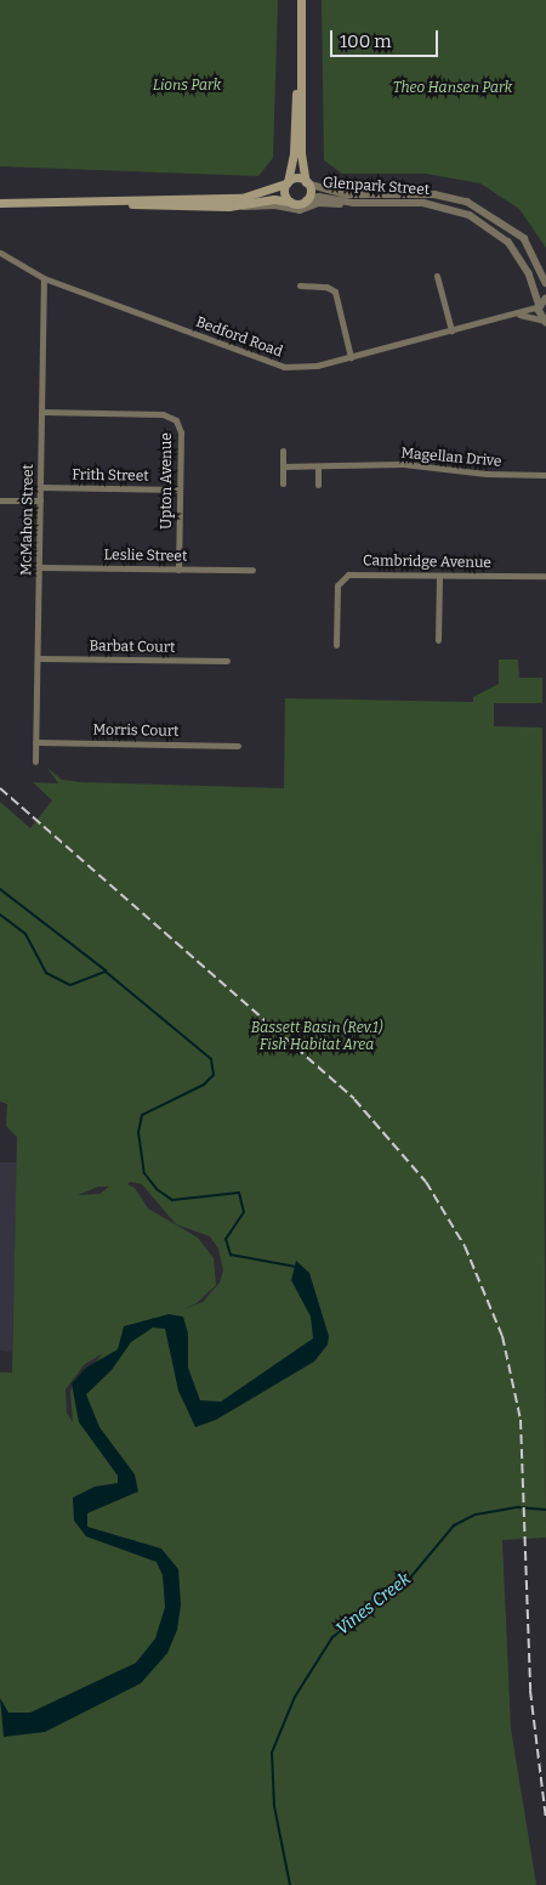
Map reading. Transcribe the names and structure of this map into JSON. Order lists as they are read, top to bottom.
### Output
{
  "streets": {
    "street": [
      "Glenpark Street",
      "Bedford Road",
      "Magellan Drive",
      "Frith Street",
      "Upton Avenue",
      "McMahon Street",
      "Leslie Street",
      "Cambridge Avenue",
      "Barbat Court",
      "Morris Court"
    ]
  },
  "crossings": [
    ["Glenpark Street", "Bedford Road"],
    ["Bedford Road", "McMahon Street"],
    ["Frith Street", "Upton Avenue"],
    ["Frith Street", "McMahon Street"],
    ["Upton Avenue", "McMahon Street"],
    ["Upton Avenue", "Leslie Street"],
    ["McMahon Street", "Leslie Street"],
    ["McMahon Street", "Barbat Court"],
    ["McMahon Street", "Morris Court"]
  ],
  "water": ["Vines Creek"],
  "parks": ["Lions Park", "Theo Hansen Park", "Bassett Basin (Rev.1) Fish Habitat Area"],
  "scale_bar": "100 m"
}
